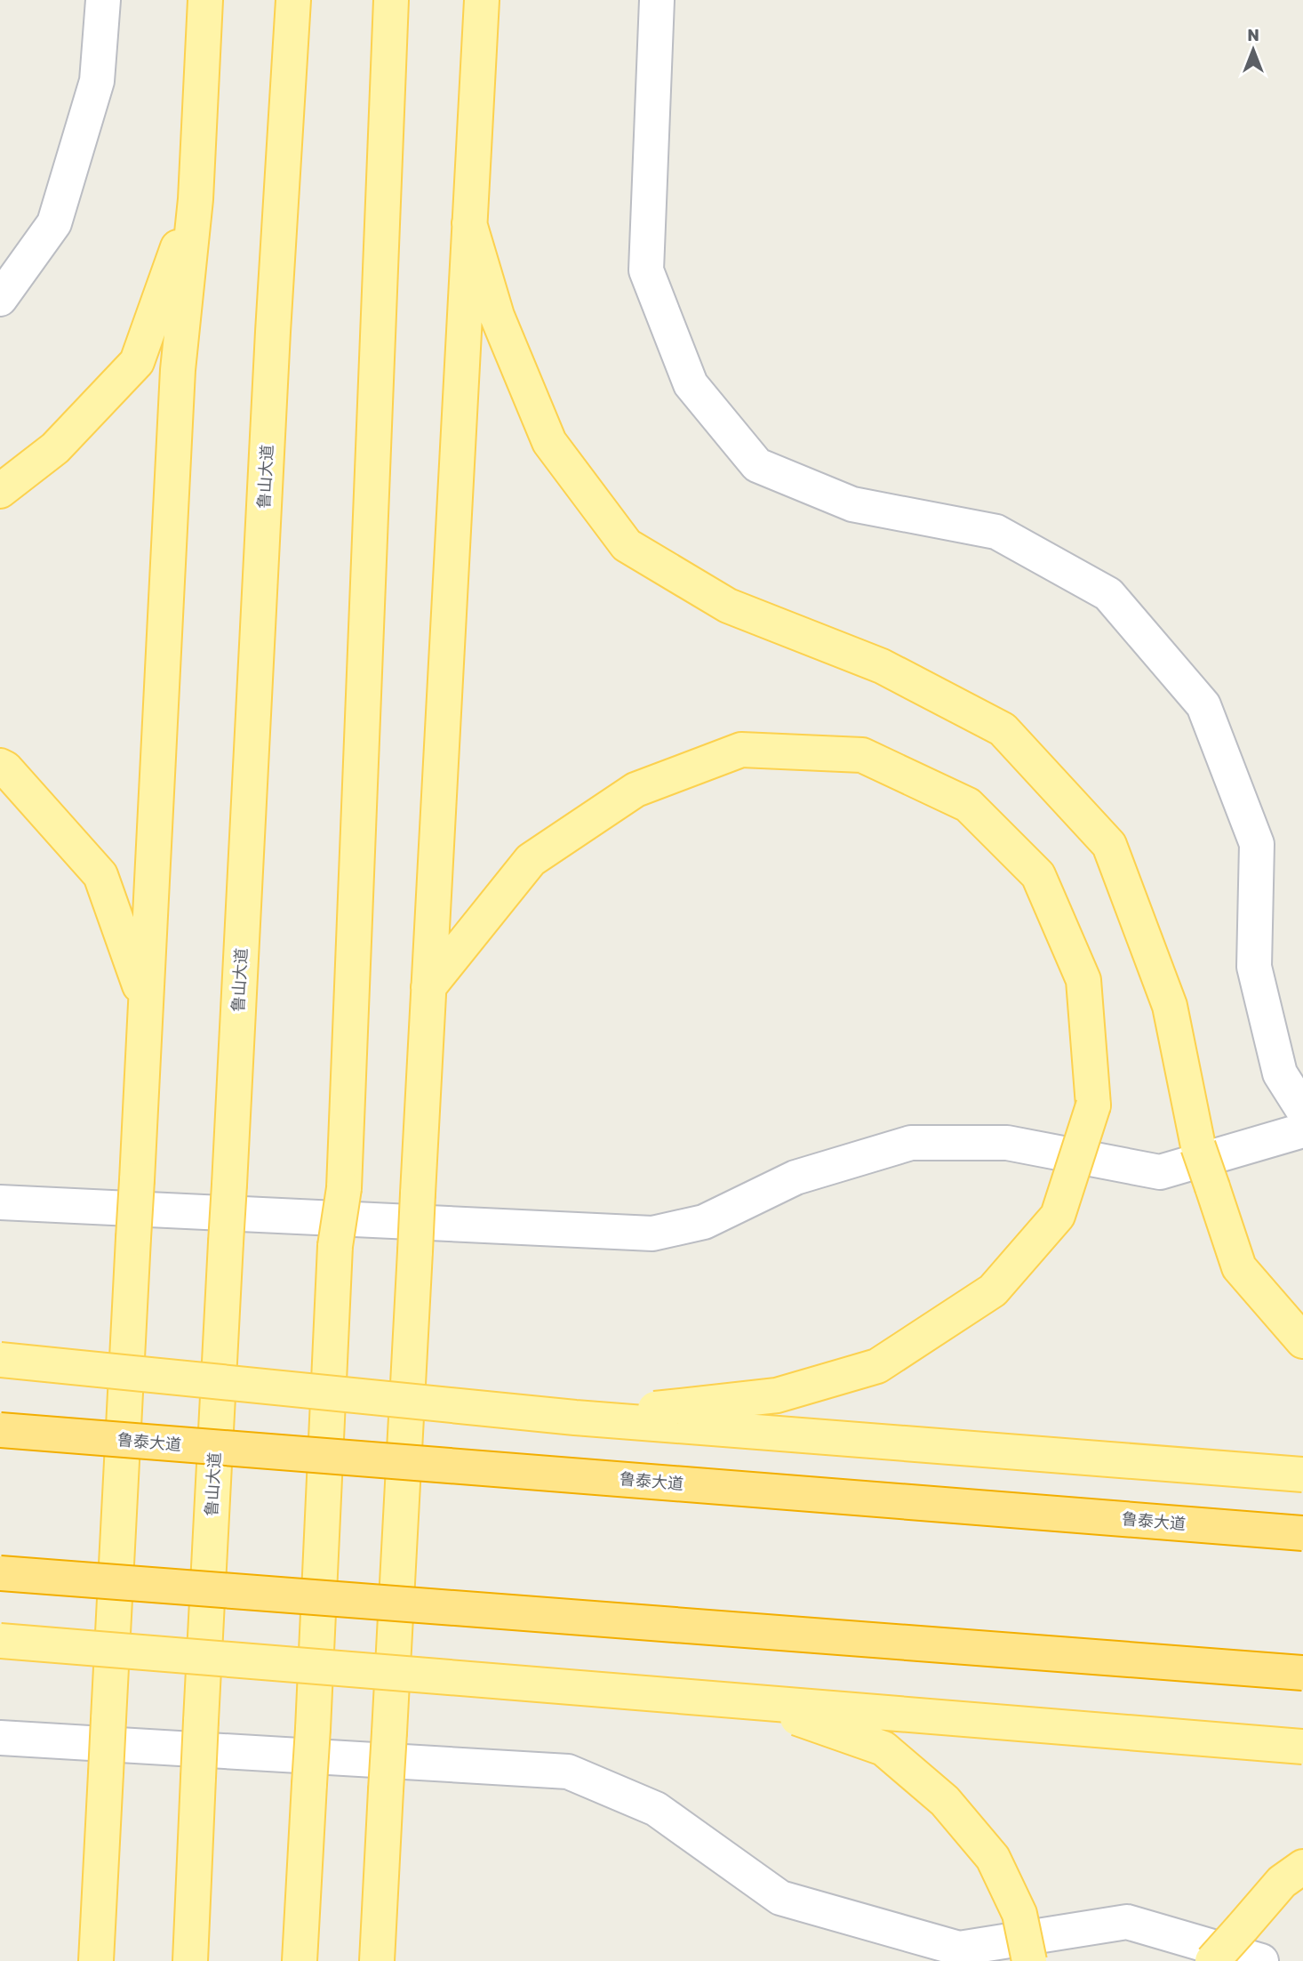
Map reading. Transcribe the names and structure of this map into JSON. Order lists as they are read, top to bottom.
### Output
{
  "streets": {
    "highway": ["鲁泰大道"],
    "main road": ["鲁山大道"]
  },
  "north": "top"
}
